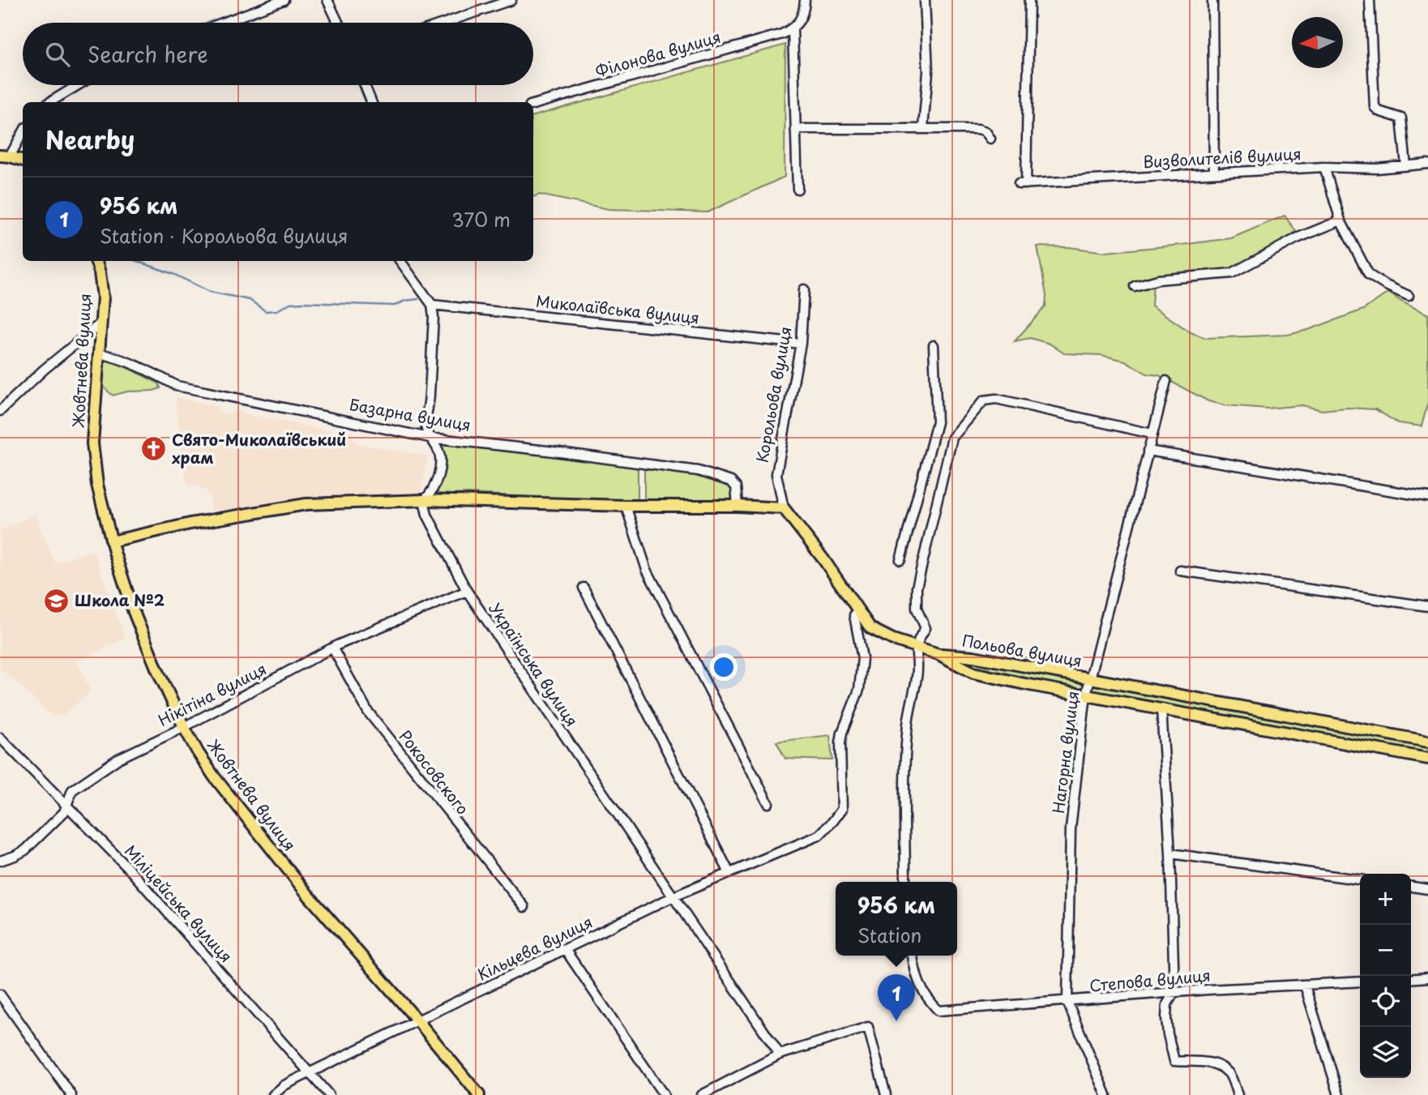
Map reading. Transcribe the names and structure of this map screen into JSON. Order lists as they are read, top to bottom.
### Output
{
  "streets": {
    "main road": ["Жовтнева вулиця", "Корольова вулиця", "Польова вулиця"],
    "street": [
      "Філонова вулиця",
      "Визволителів вулиця",
      "Миколаївська вулиця",
      "Базарна вулиця",
      "Українська вулиця",
      "Нікітіна вулиця",
      "Нагорна вулиця",
      "Рокосовского",
      "Міліцейська вулиця",
      "Кільцева вулиця",
      "Степова вулиця"
    ]
  },
  "crossings": [
    ["Миколаївська вулиця", "Корольова вулиця"],
    ["Жовтнева вулиця", "Базарна вулиця"],
    ["Жовтнева вулиця", "Нікітіна вулиця"],
    ["Жовтнева вулиця", "Кільцева вулиця"],
    ["Корольова вулиця", "Польова вулиця"],
    ["Корольова вулиця", "Кільцева вулиця"],
    ["Польова вулиця", "Нагорна вулиця"],
    ["Українська вулиця", "Нікітіна вулиця"],
    ["Українська вулиця", "Кільцева вулиця"],
    ["Нікітіна вулиця", "Рокосовского"],
    ["Нікітіна вулиця", "Міліцейська вулиця"],
    ["Нагорна вулиця", "Степова вулиця"],
    ["Міліцейська вулиця", "Кільцева вулиця"]
  ],
  "places": {
    "church": ["Свято-Миколаївський храм"],
    "school or university": ["Школа №2"]
  },
  "north": "left",
  "page": {
    "search": "Search here",
    "heading": "Nearby",
    "list": [
      {
        "mark": "1",
        "name": "956 км",
        "note": "Station · Корольова вулиця",
        "value": "370 m"
      }
    ],
    "map_buttons": ["+", "−"],
    "popup": ["956 км", "Station"],
    "pins": "1"
  }
}
